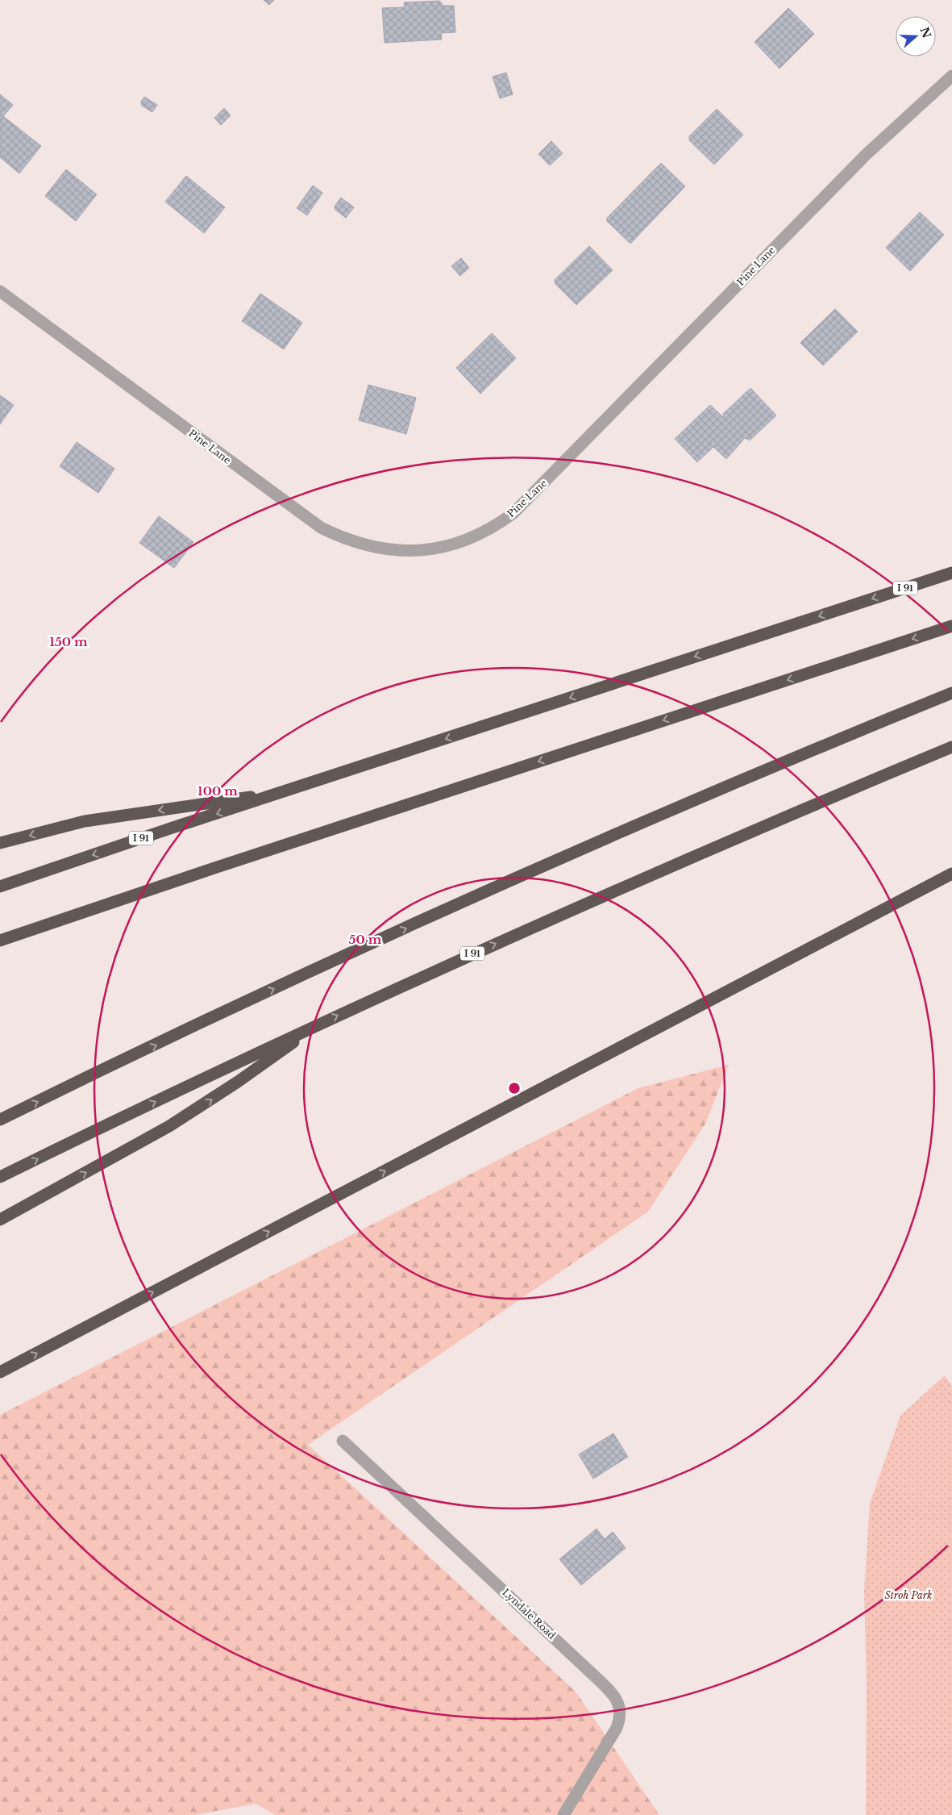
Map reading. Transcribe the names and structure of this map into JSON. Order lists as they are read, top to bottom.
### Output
{
  "streets": {
    "highway": ["I 91"],
    "street": ["Pine Lane", "Lyndale Road"]
  },
  "parks": ["Stroh Park"],
  "north": "right",
  "rings": ["150 m", "100 m", "50 m"]
}
